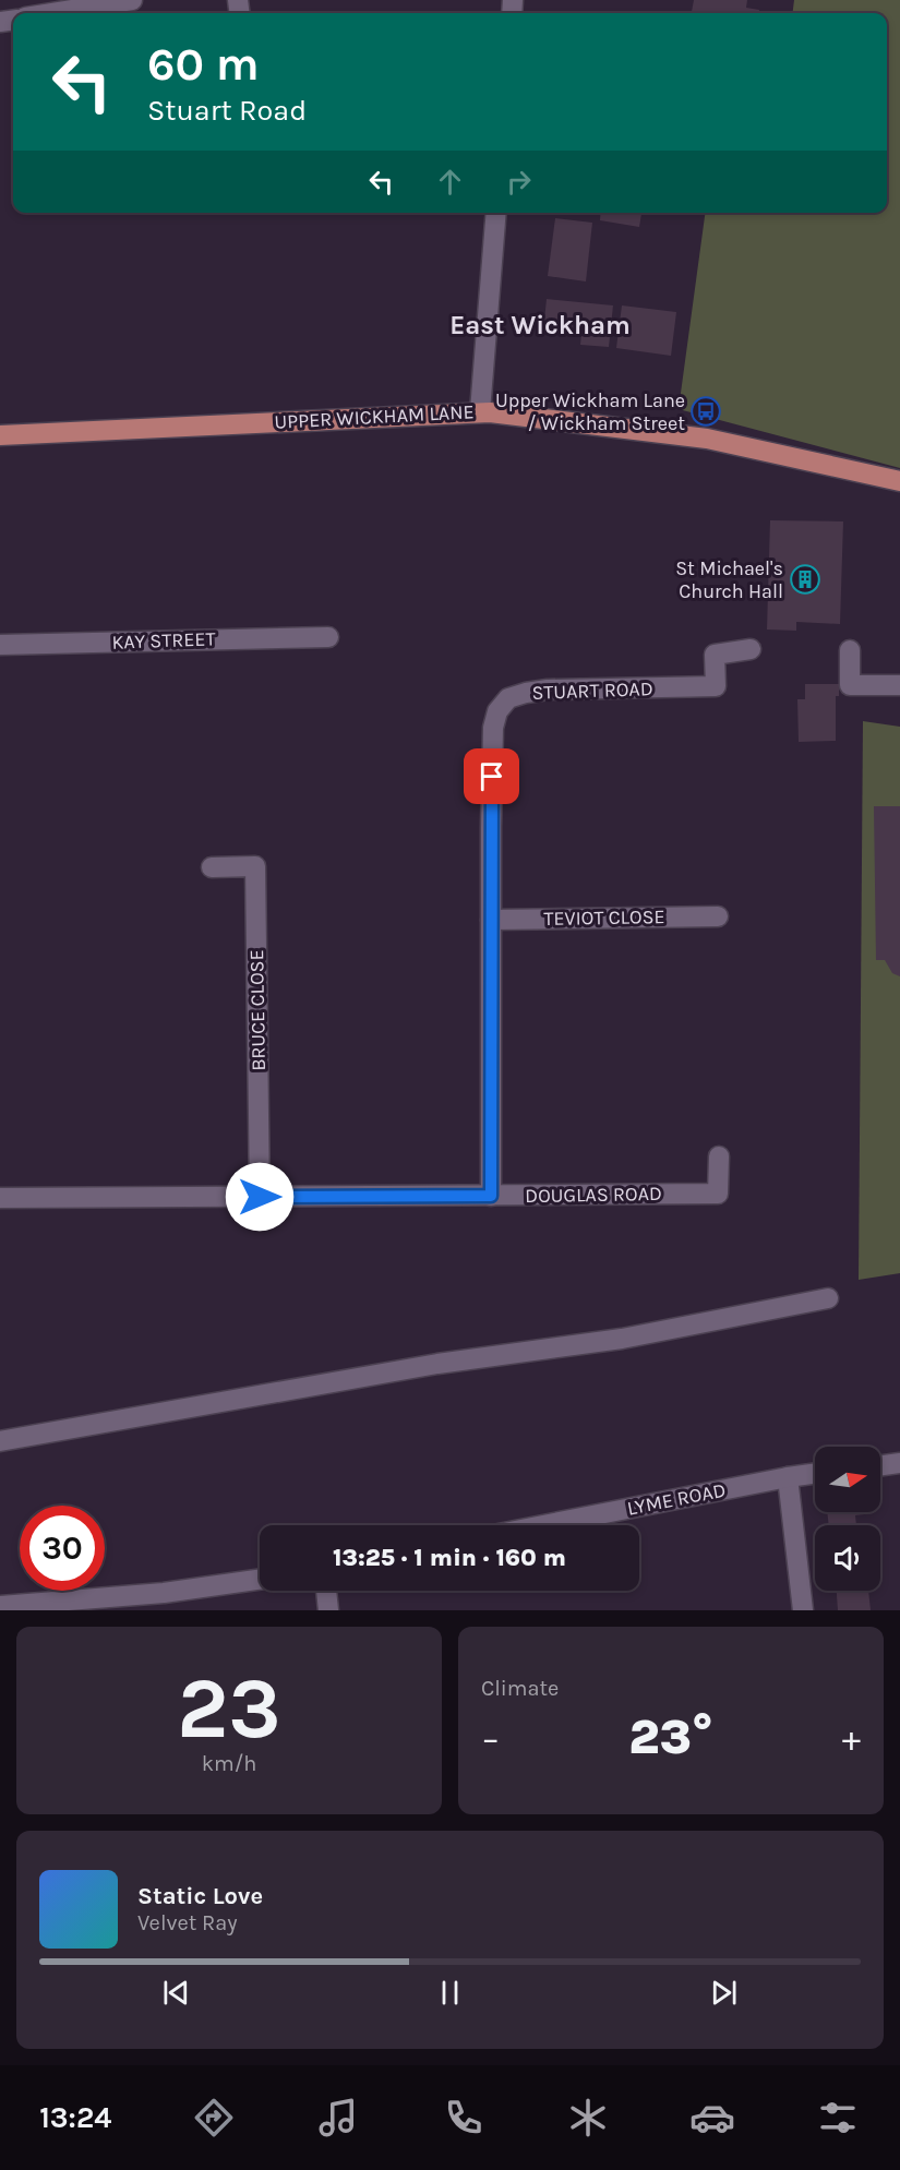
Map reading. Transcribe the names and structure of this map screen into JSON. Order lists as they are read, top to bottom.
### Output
{
  "streets": {
    "main road": ["UPPER WICKHAM LANE"],
    "street": [
      "KAY STREET",
      "STUART ROAD",
      "TEVIOT CLOSE",
      "BRUCE CLOSE",
      "DOUGLAS ROAD",
      "LYME ROAD"
    ]
  },
  "crossings": [
    ["STUART ROAD", "TEVIOT CLOSE"],
    ["STUART ROAD", "DOUGLAS ROAD"],
    ["BRUCE CLOSE", "DOUGLAS ROAD"]
  ],
  "districts": ["East Wickham"],
  "places": {
    "bus stop": ["Upper Wickham Lane / Wickham Street"],
    "building": ["St Michael's Church Hall"]
  },
  "north": "right",
  "page": {
    "turn": ["60 m", "Stuart Road"],
    "limit": "30",
    "trip": "13:25 · 1 min · 160 m",
    "tile": [
      ["23", "km/h"],
      "Climate"
    ],
    "heat": ["−", "23°", "+"],
    "song": ["Static Love", "Velvet Ray"],
    "tabs": "13:24"
  }
}
